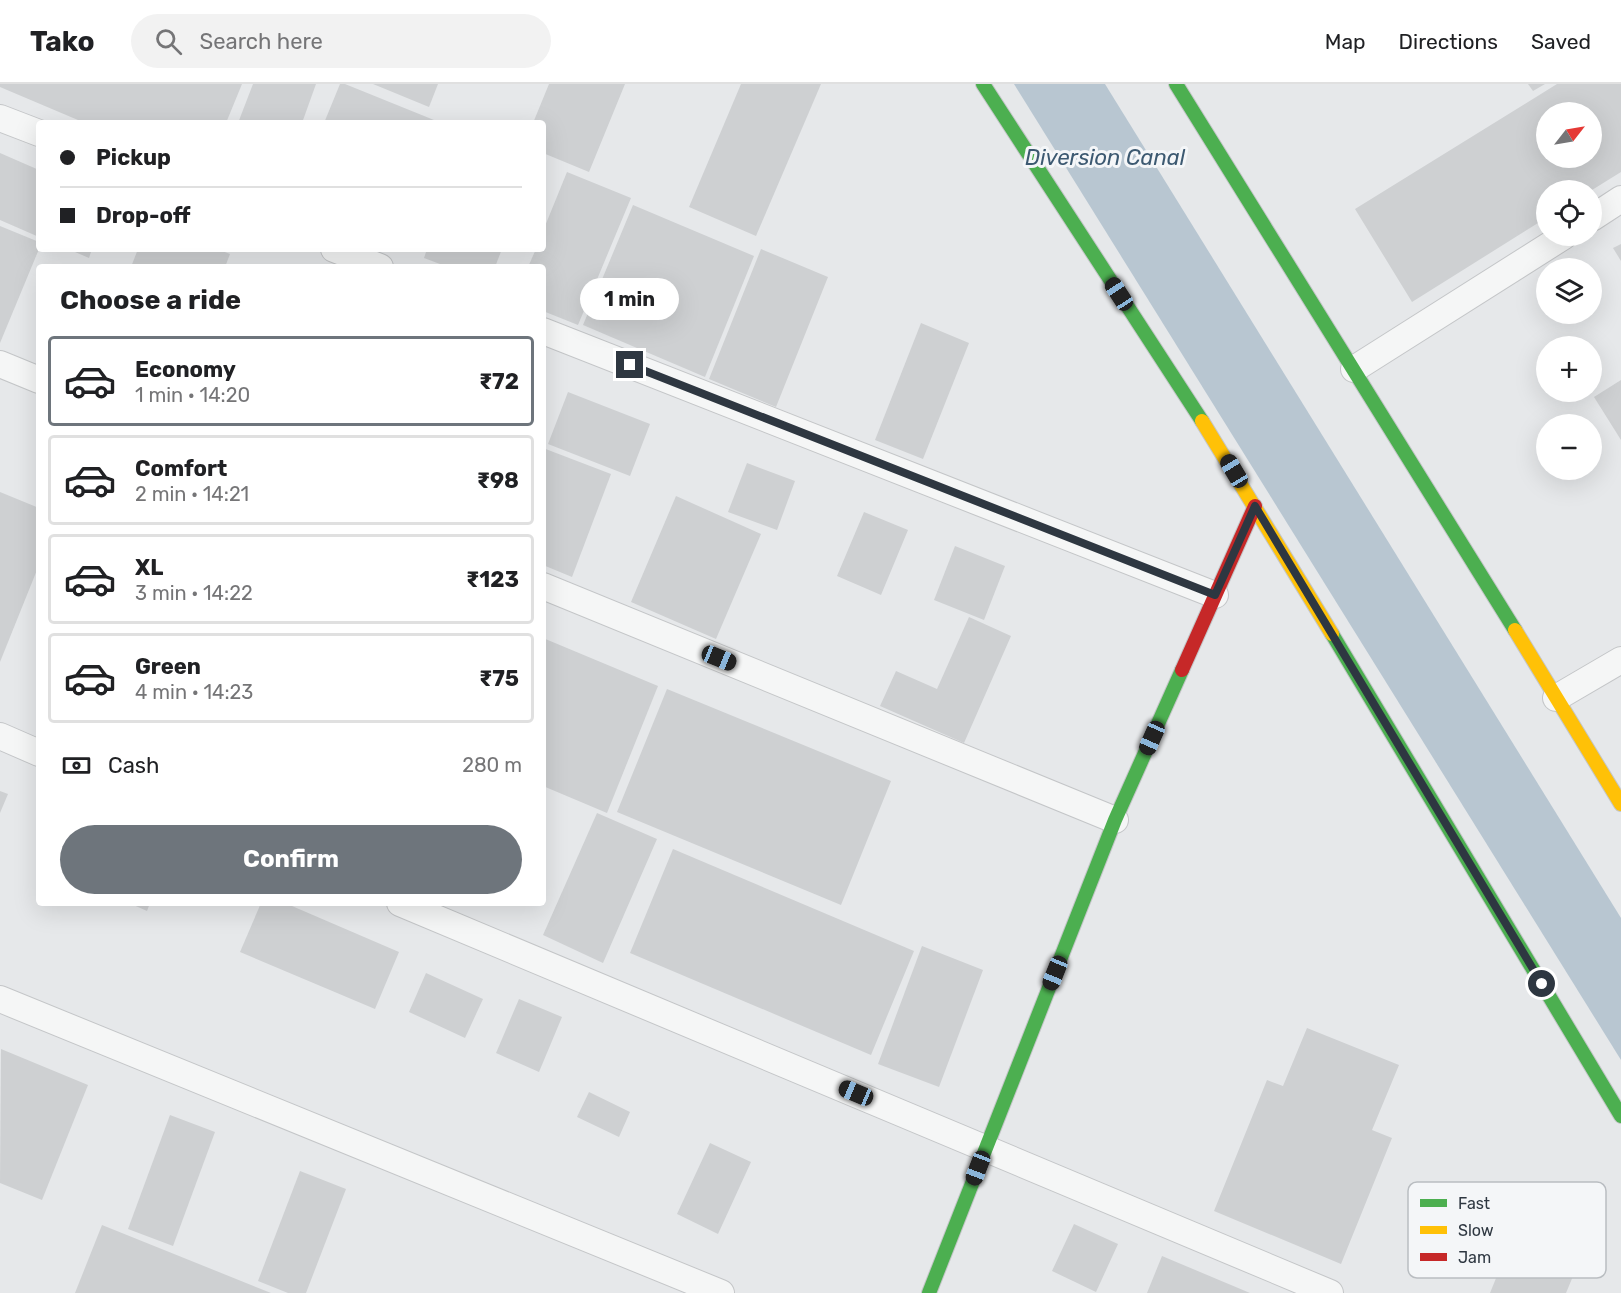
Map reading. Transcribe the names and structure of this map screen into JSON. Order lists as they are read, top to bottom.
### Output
{
  "water": ["Diversion Canal"],
  "legend": ["Fast", "Slow", "Jam"],
  "north": "top right",
  "page": {
    "header": "Tako",
    "search": "Search here",
    "nav": ["Map", "Directions", "Saved"],
    "map_buttons": ["+", "−"],
    "banner": ["Pickup", "Drop-off"],
    "heading": "Choose a ride",
    "bubble": "1 min",
    "list": [
      {
        "name": "Economy",
        "note": "1 min · 14:20",
        "value": "₹72"
      },
      {
        "name": "Comfort",
        "note": "2 min · 14:21",
        "value": "₹98"
      },
      {
        "name": "XL",
        "note": "3 min · 14:22",
        "value": "₹123"
      },
      {
        "name": "Green",
        "note": "4 min · 14:23",
        "value": "₹75"
      }
    ],
    "pay": ["Cash", "280 m"],
    "buttons": "Confirm"
  }
}
